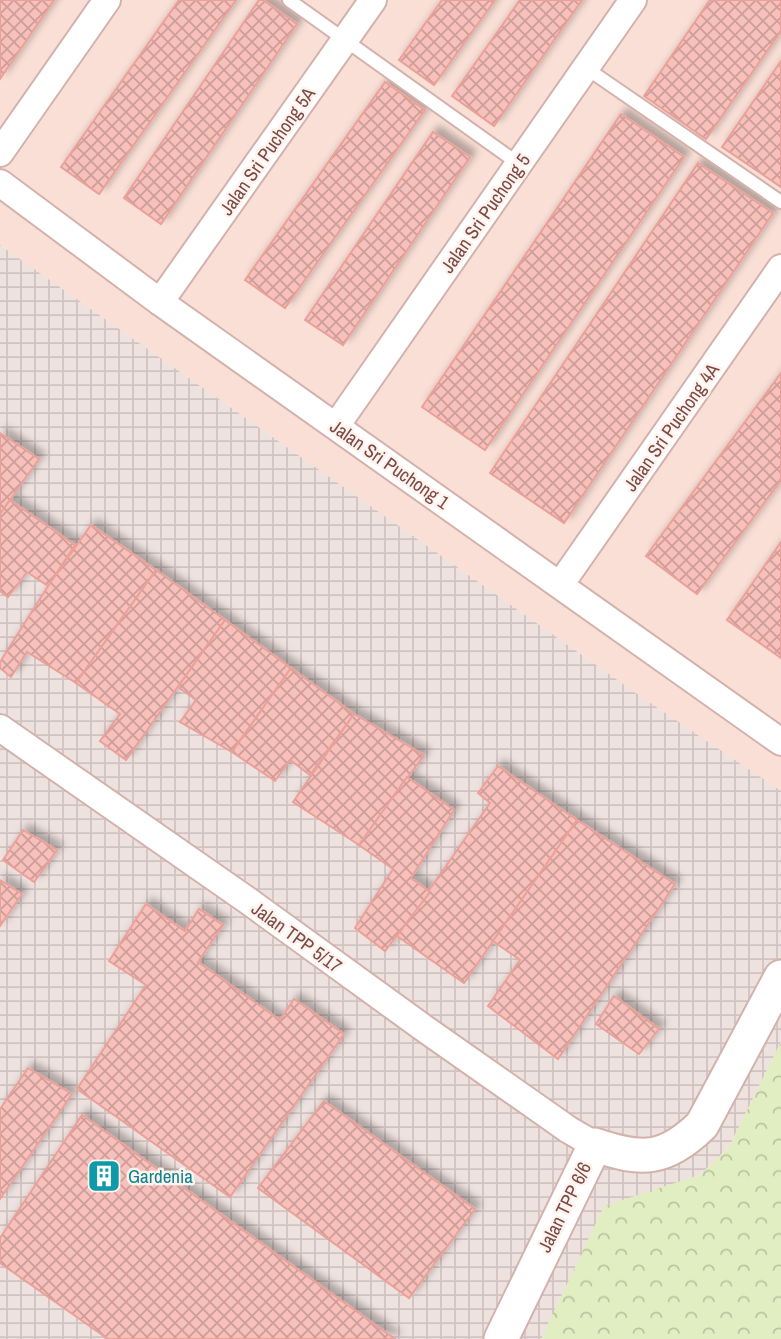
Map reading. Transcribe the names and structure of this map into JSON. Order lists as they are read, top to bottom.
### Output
{
  "streets": {
    "street": [
      "Jalan Sri Puchong 5A",
      "Jalan Sri Puchong 5",
      "Jalan Sri Puchong 4A",
      "Jalan Sri Puchong 1",
      "Jalan TPP 5/17",
      "Jalan TPP 6/6"
    ]
  },
  "crossings": [
    ["Jalan Sri Puchong 5A", "Jalan Sri Puchong 1"],
    ["Jalan Sri Puchong 5", "Jalan Sri Puchong 1"],
    ["Jalan Sri Puchong 4A", "Jalan Sri Puchong 1"],
    ["Jalan TPP 5/17", "Jalan TPP 6/6"]
  ],
  "places": {
    "building": ["Gardenia"]
  }
}
